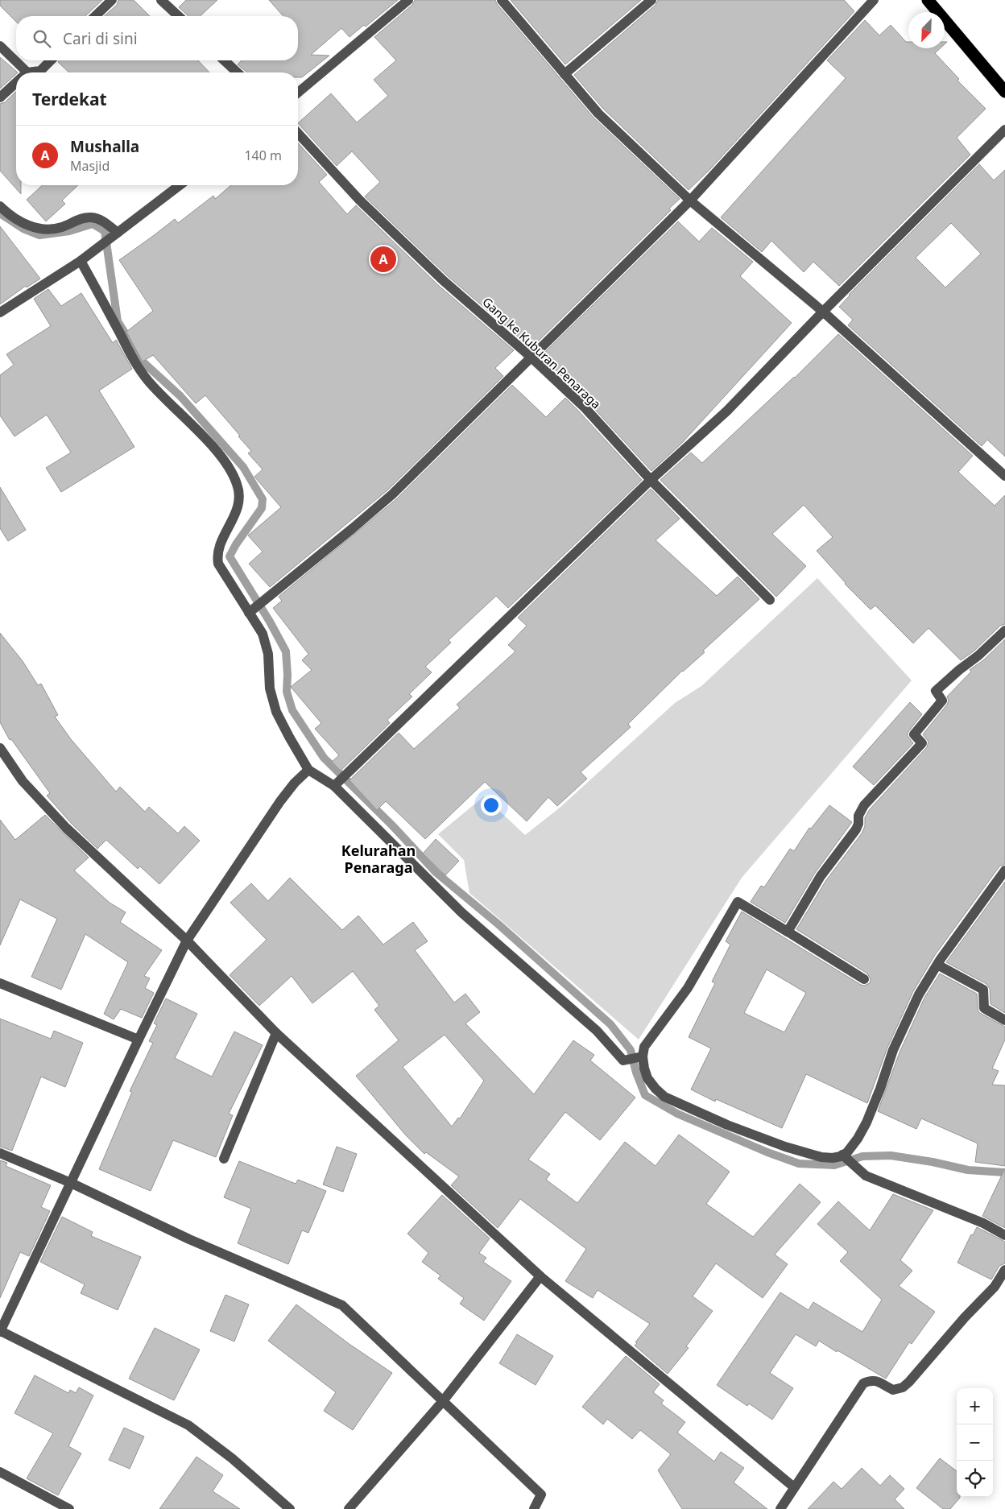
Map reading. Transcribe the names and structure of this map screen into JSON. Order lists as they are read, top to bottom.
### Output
{
  "streets": {
    "street": ["Gang ke Kuburan Penaraga"]
  },
  "districts": ["Kelurahan Penaraga"],
  "north": "bottom left",
  "page": {
    "search": "Cari di sini",
    "heading": "Terdekat",
    "list": [
      {
        "mark": "A",
        "name": "Mushalla",
        "note": "Masjid",
        "value": "140 m"
      }
    ],
    "pins": "A",
    "map_buttons": ["+", "−"]
  }
}
